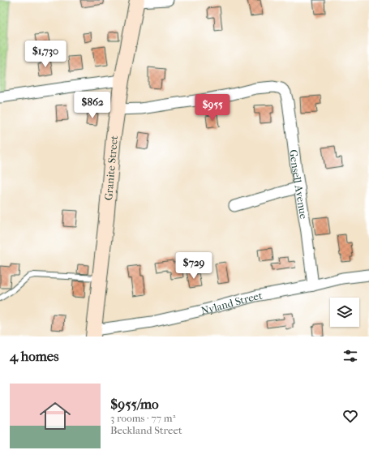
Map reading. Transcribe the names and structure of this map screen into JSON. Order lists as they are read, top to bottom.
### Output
{
  "streets": {
    "street": ["Granite Street", "Gensell Avenue", "Nyland Street"]
  },
  "crossings": [
    ["Granite Street", "Gensell Avenue"],
    ["Granite Street", "Nyland Street"],
    ["Gensell Avenue", "Nyland Street"]
  ],
  "page": {
    "price": [
      "$1,730",
      "$862",
      "$955",
      "$729"
    ],
    "heading": "4 homes",
    "list": [
      {
        "name": "$955/mo",
        "note": "3 rooms · 77 m² · Beckland Street"
      }
    ]
  }
}
